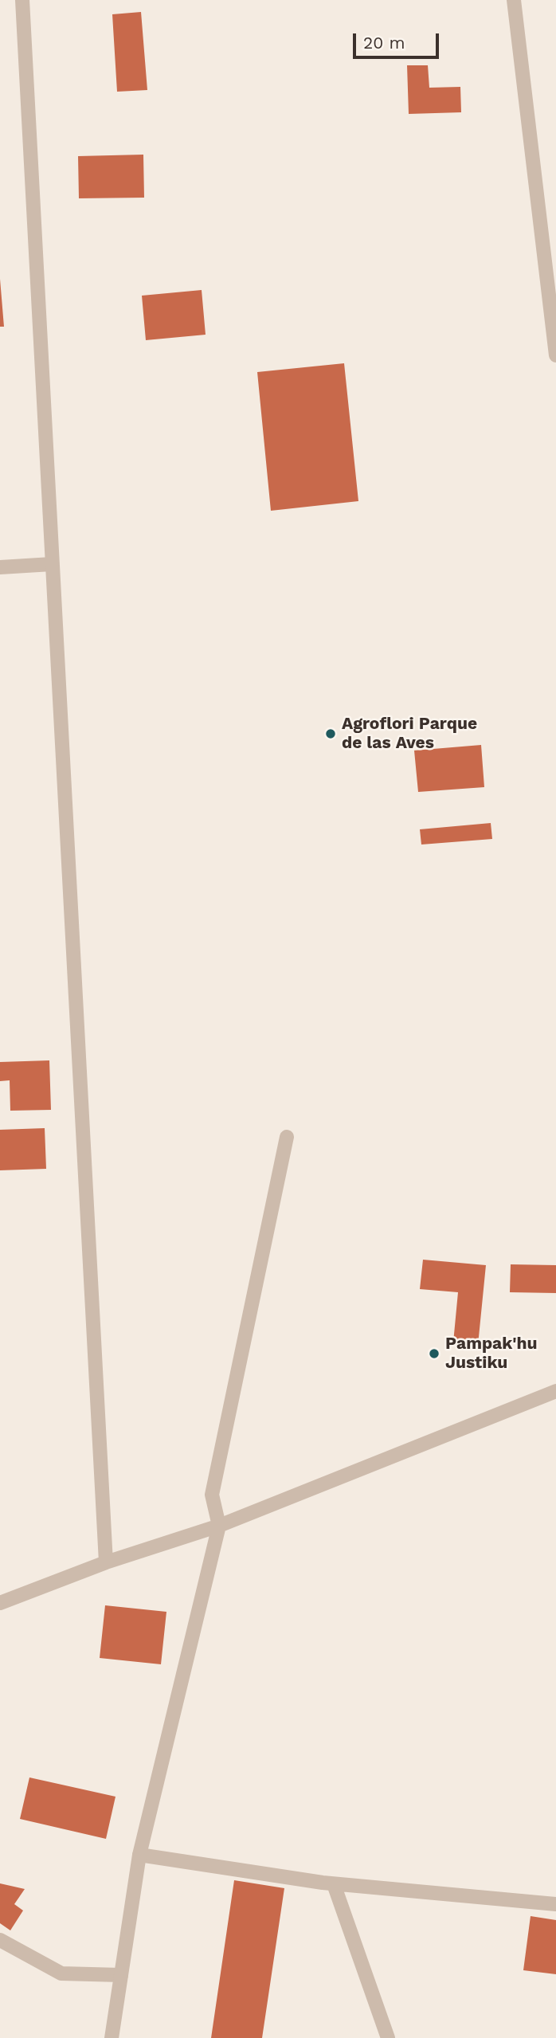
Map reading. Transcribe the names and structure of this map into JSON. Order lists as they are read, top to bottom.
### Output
{
  "places": ["Agroflori Parque de las Aves", "Pampak'hu Justiku"],
  "scale_bar": "20 m"
}
